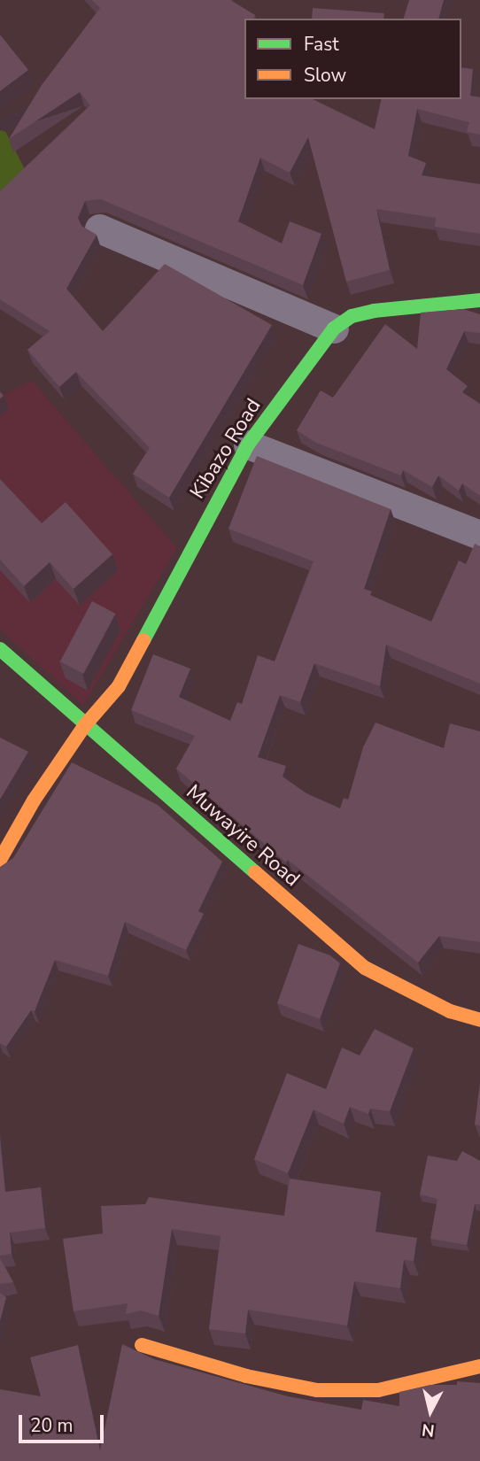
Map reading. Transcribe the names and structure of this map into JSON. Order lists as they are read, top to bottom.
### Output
{
  "streets": {
    "street": ["Kibazo Road", "Muwayire Road"]
  },
  "crossings": [
    ["Kibazo Road", "Muwayire Road"]
  ],
  "legend": ["Fast", "Slow"],
  "scale_bar": "20 m",
  "north": "bottom"
}
